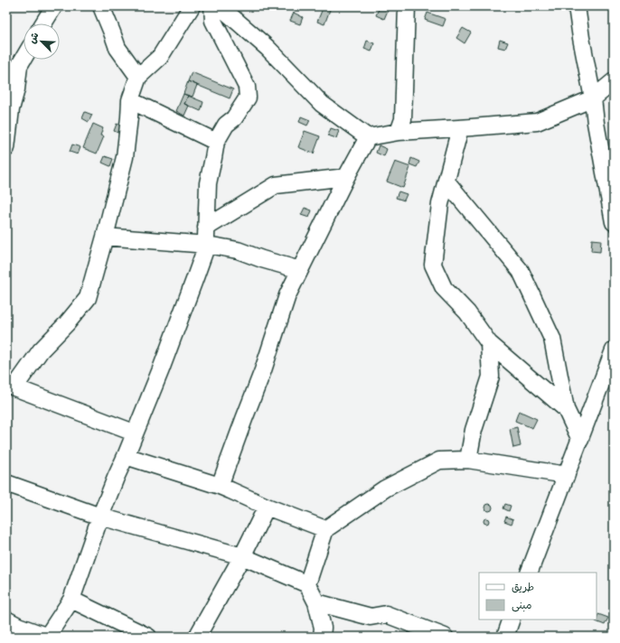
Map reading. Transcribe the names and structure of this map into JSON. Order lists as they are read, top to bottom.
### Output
{
  "legend": ["طريق", "مبنى"],
  "north": "top left"
}
